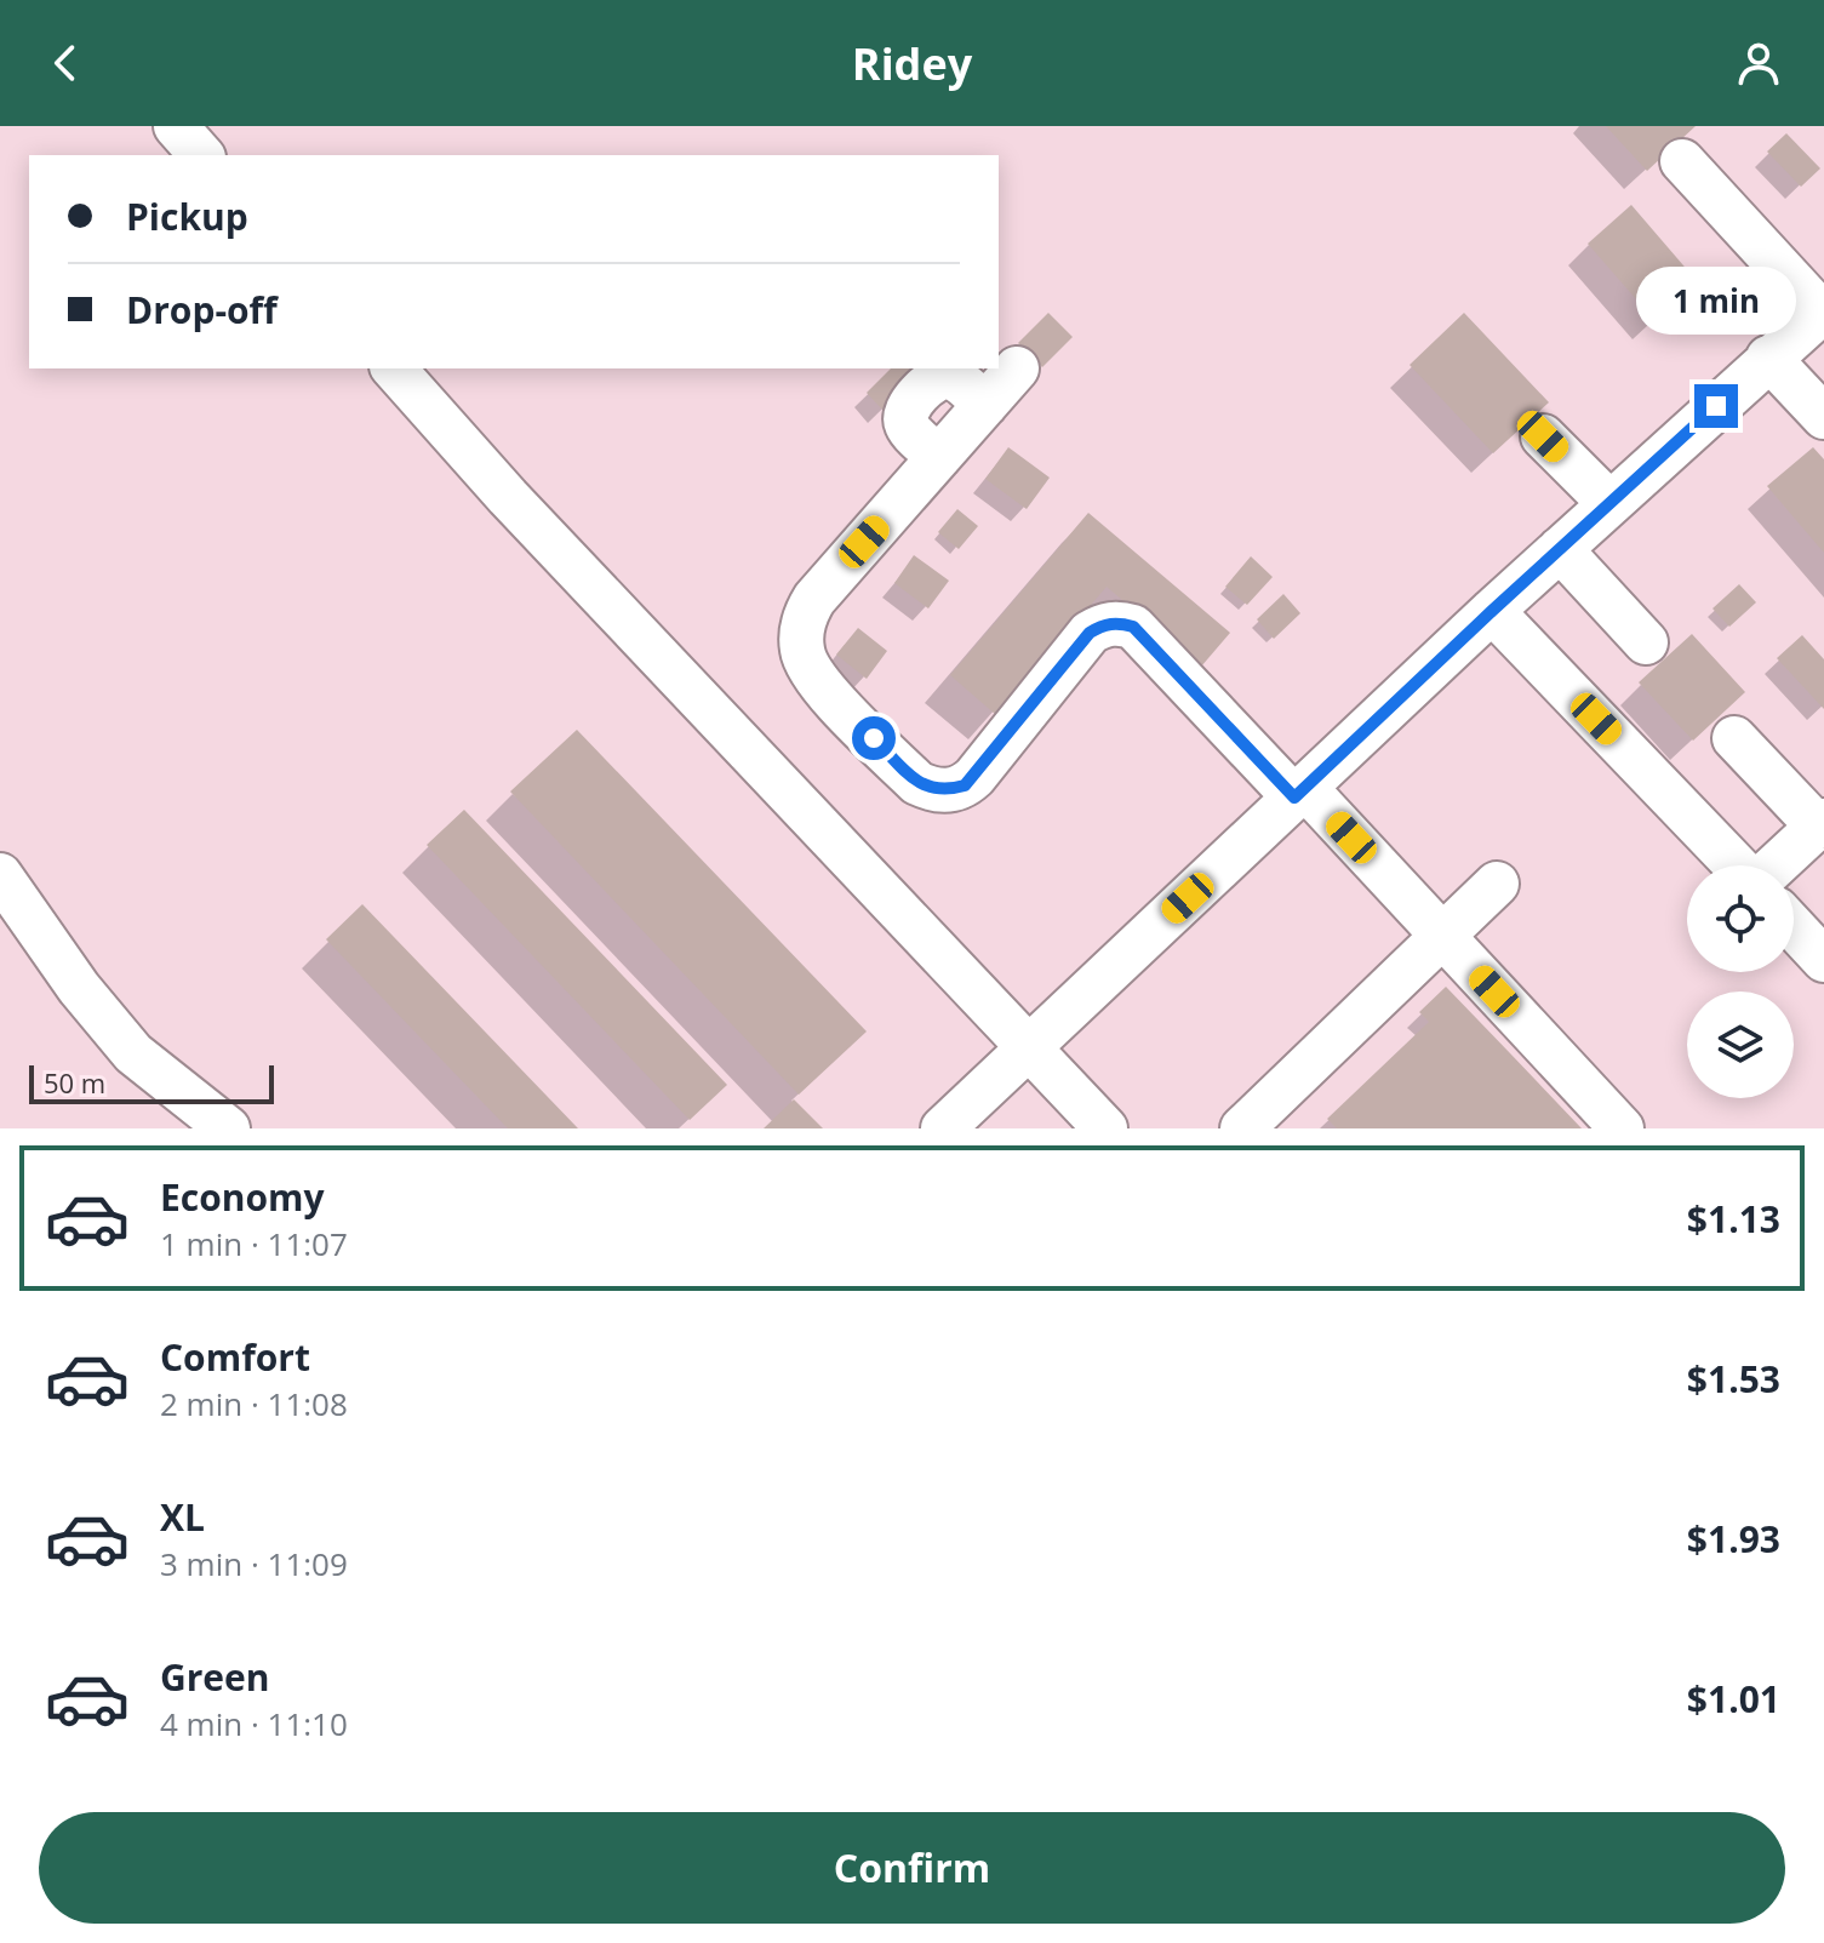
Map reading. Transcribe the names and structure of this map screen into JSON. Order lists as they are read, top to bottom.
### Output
{
  "scale_bar": "50 m",
  "page": {
    "header": "Ridey",
    "banner": ["Pickup", "Drop-off"],
    "bubble": "1 min",
    "scale": "50 m",
    "list": [
      {
        "name": "Economy",
        "note": "1 min · 11:07",
        "value": "$1.13"
      },
      {
        "name": "Comfort",
        "note": "2 min · 11:08",
        "value": "$1.53"
      },
      {
        "name": "XL",
        "note": "3 min · 11:09",
        "value": "$1.93"
      },
      {
        "name": "Green",
        "note": "4 min · 11:10",
        "value": "$1.01"
      }
    ],
    "buttons": "Confirm"
  }
}
